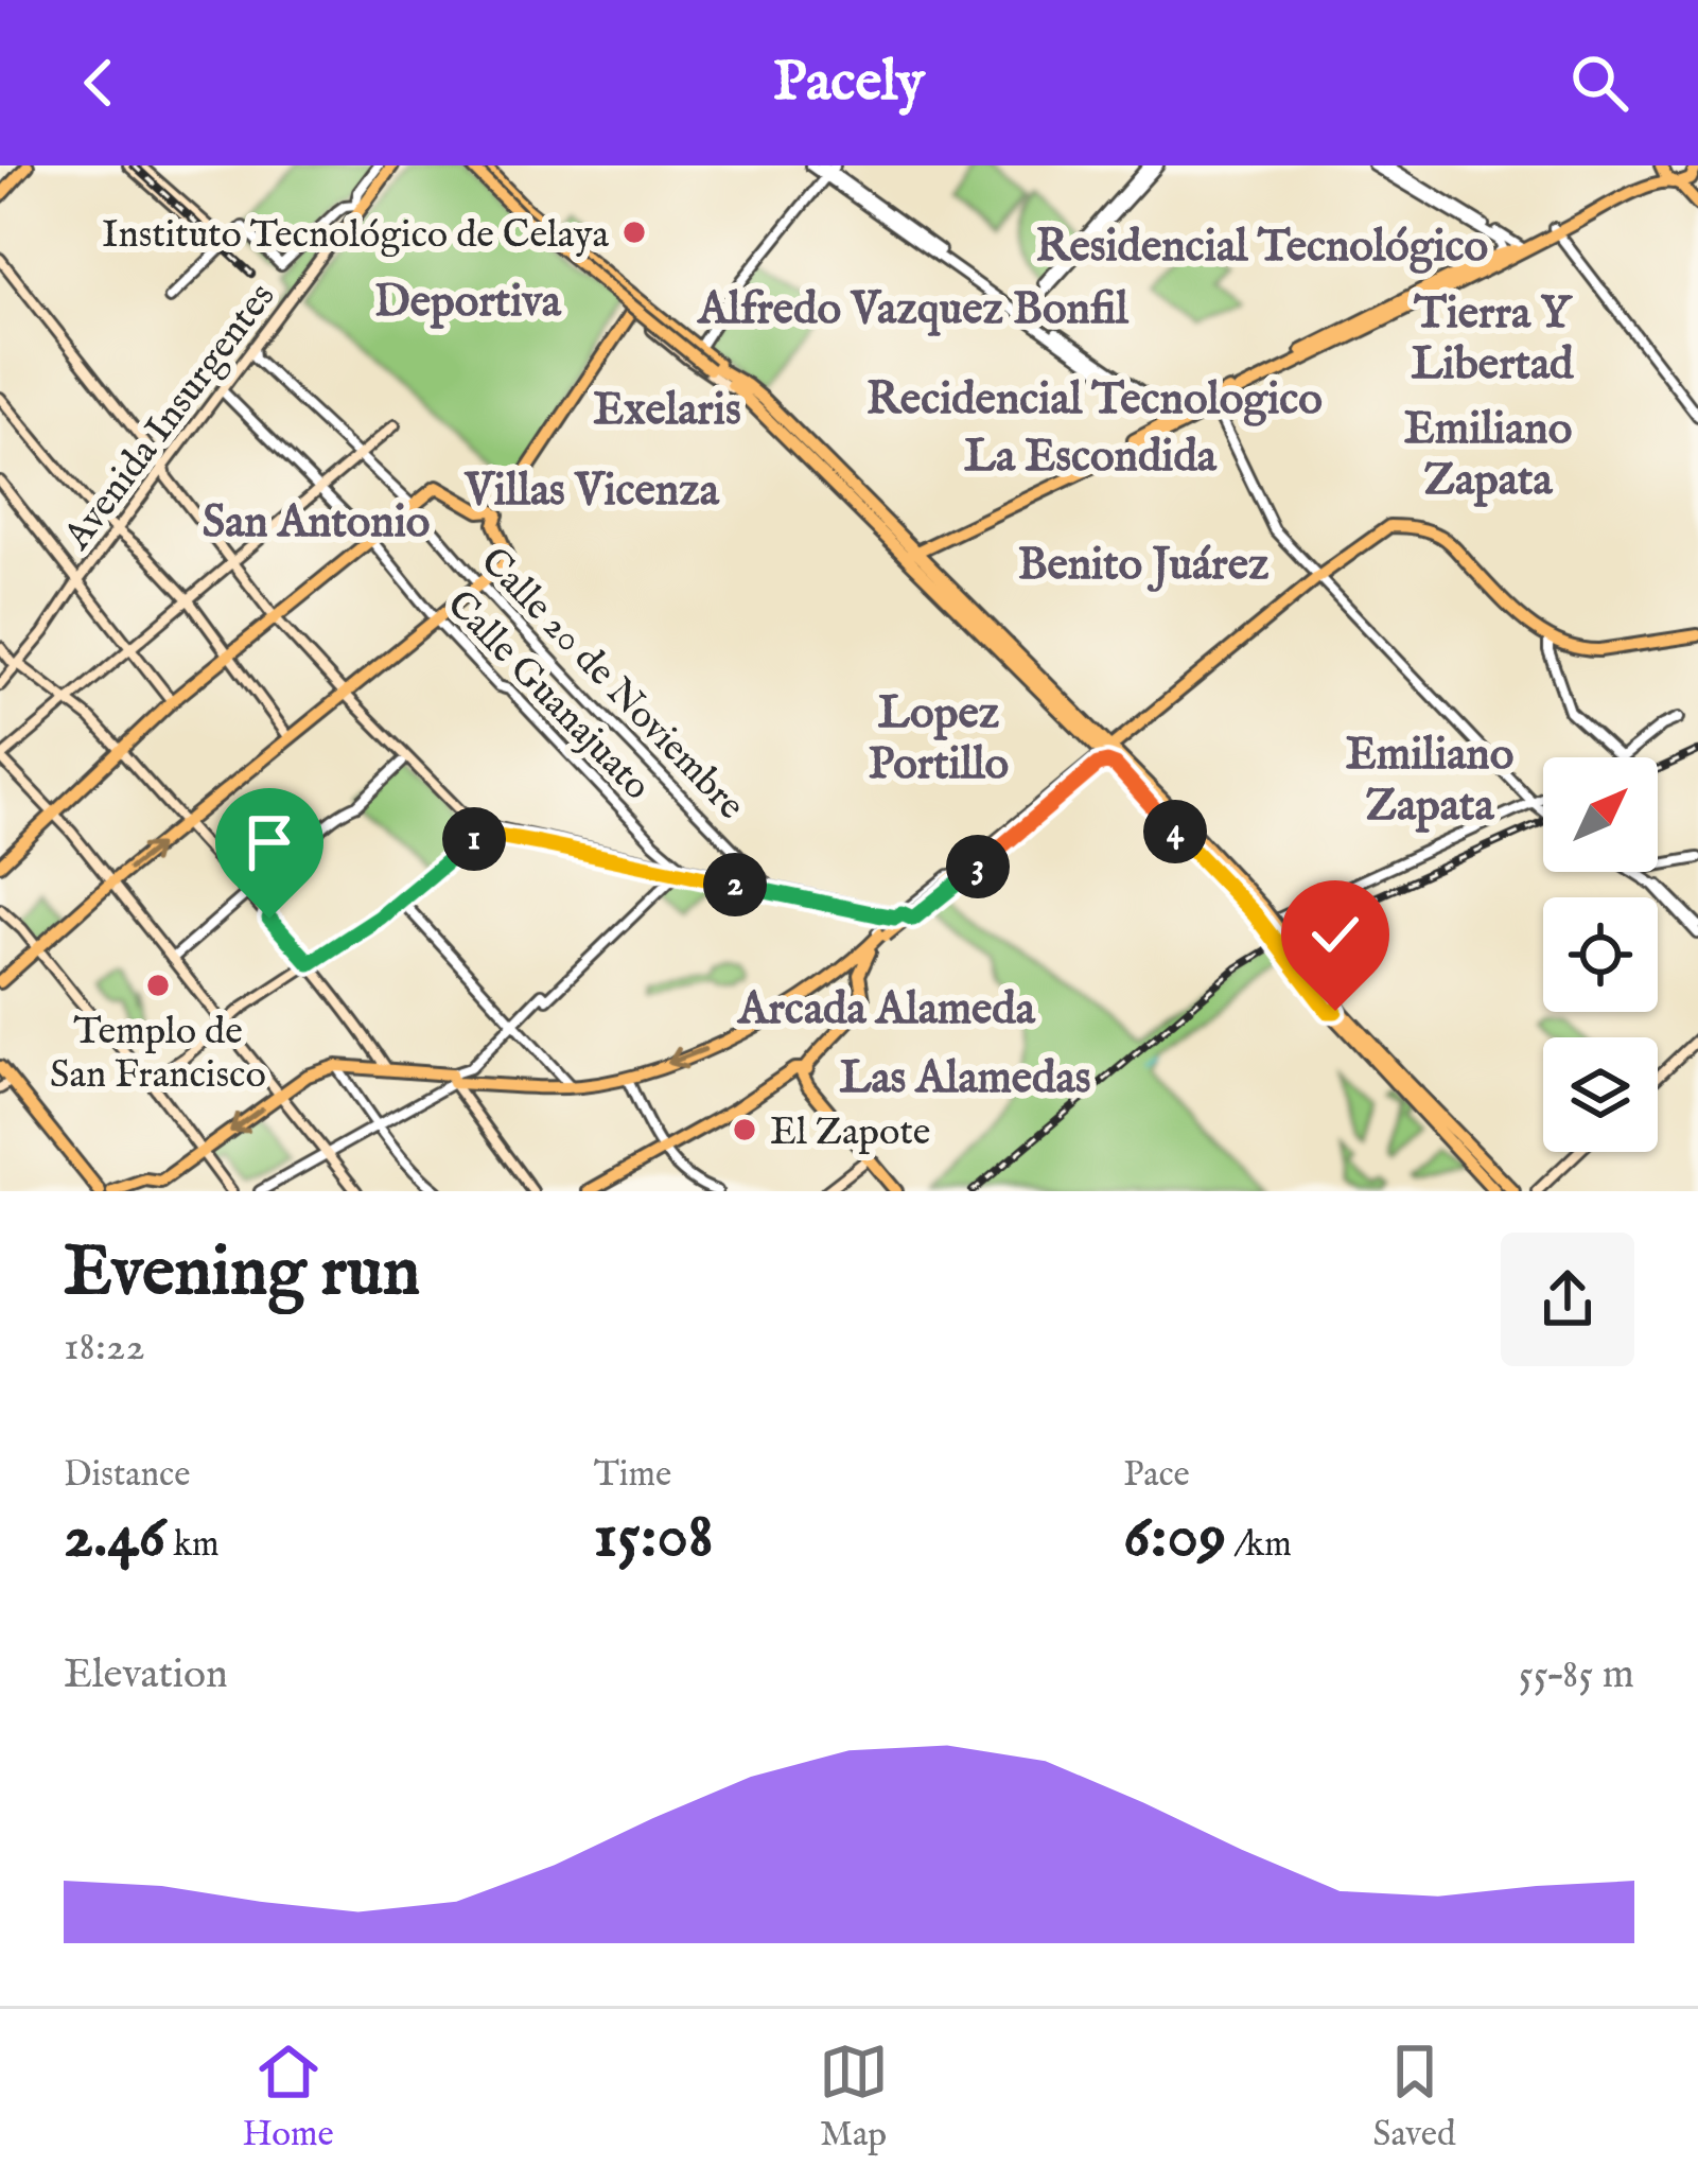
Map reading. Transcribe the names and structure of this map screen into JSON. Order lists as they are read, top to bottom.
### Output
{
  "streets": {
    "main road": ["Avenida Insurgentes"],
    "street": ["Calle 20 de Noviembre", "Calle Guanajuato"]
  },
  "crossings": [
    ["Avenida Insurgentes", "Calle 20 de Noviembre"],
    ["Avenida Insurgentes", "Calle Guanajuato"]
  ],
  "districts": [
    "Residencial Tecnológico",
    "Deportiva",
    "Alfredo Vazquez Bonfil",
    "Tierra Y Libertad",
    "Recidencial Tecnologico",
    "Exelaris",
    "Emiliano Zapata",
    "La Escondida",
    "Villas Vicenza",
    "San Antonio",
    "Benito Juárez",
    "Lopez Portillo",
    "Emiliano Zapata",
    "Arcada Alameda",
    "Las Alamedas"
  ],
  "places": ["Instituto Tecnológico de Celaya", "Templo de San Francisco", "El Zapote"],
  "north": "top right",
  "page": {
    "header": "Pacely",
    "pins": [
      "4",
      "1",
      "3",
      "2"
    ],
    "heading": ["Evening run", "18:22"],
    "stats": [
      ["Distance", "2.46 km"],
      ["Time", "15:08"],
      ["Pace", "6:09 /km"]
    ],
    "chart": ["Elevation", "55–85 m"],
    "tabs": ["Home", "Map", "Saved"]
  }
}
